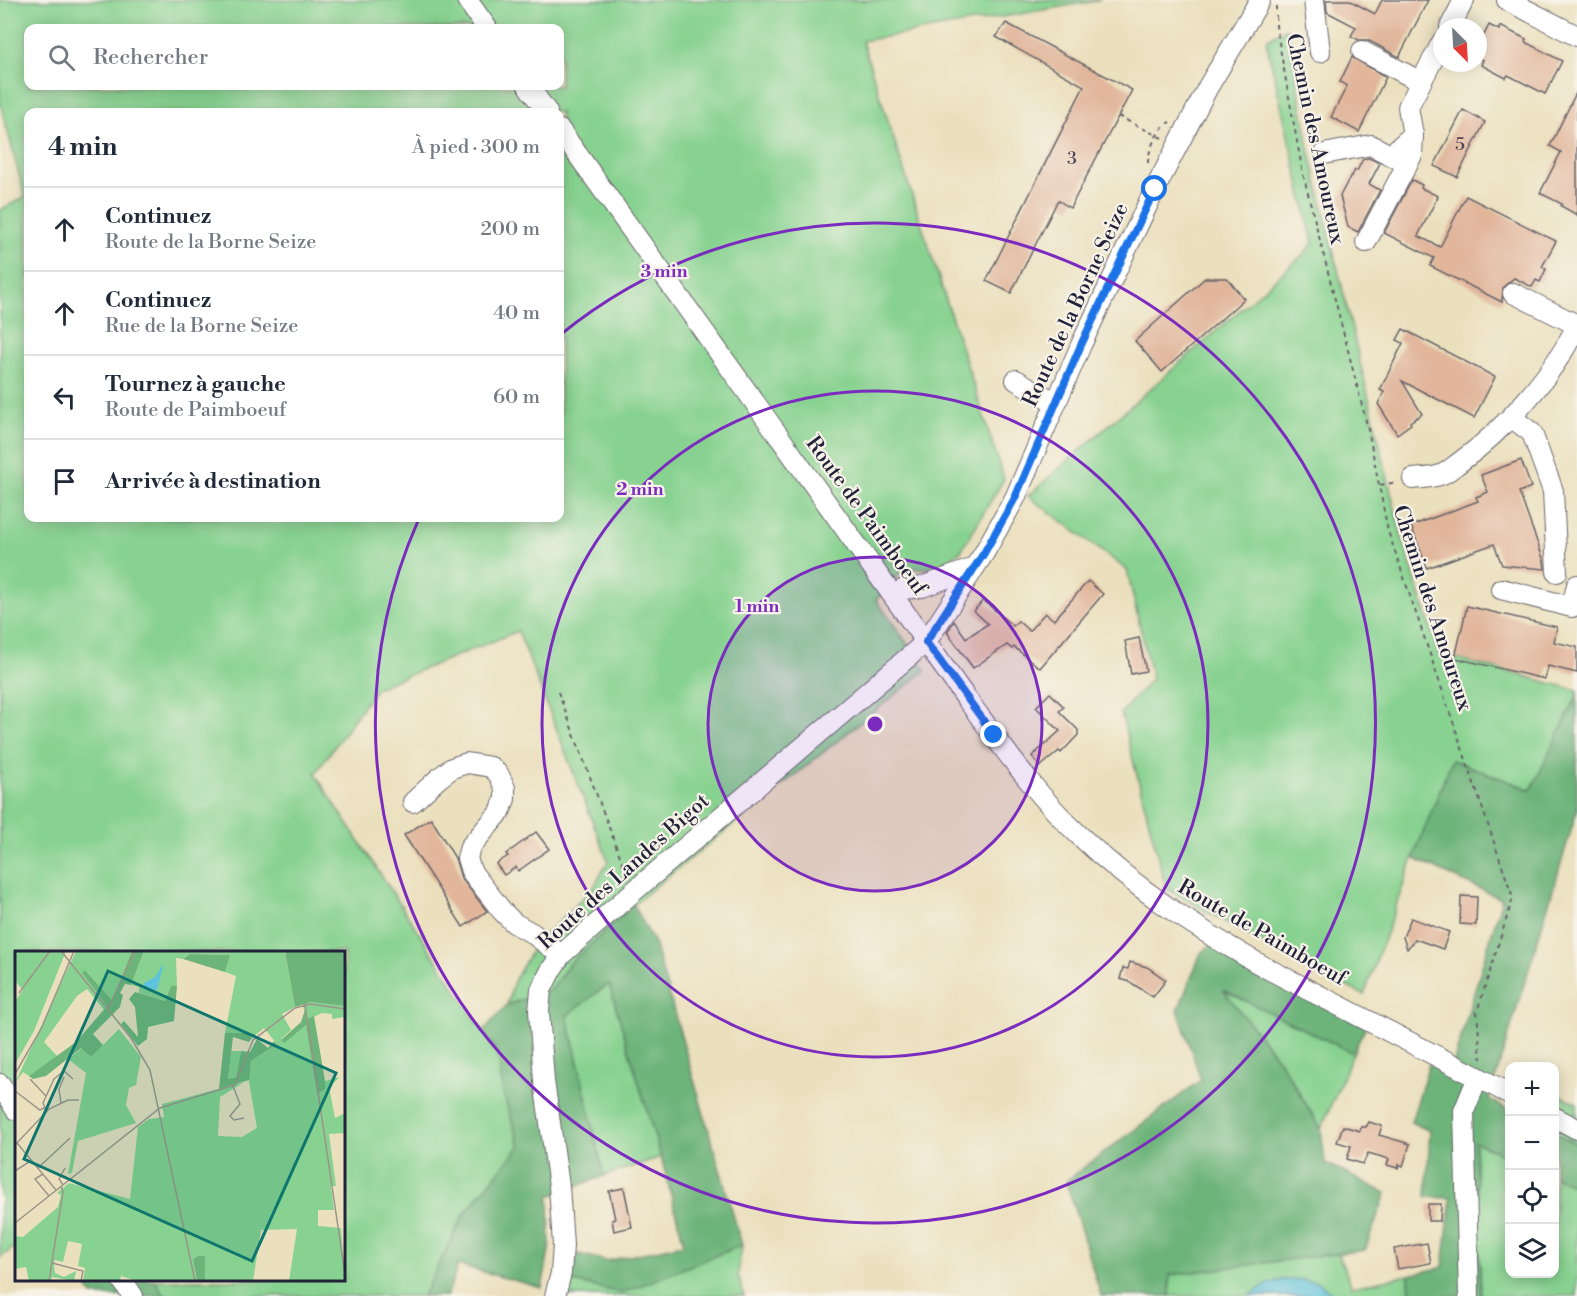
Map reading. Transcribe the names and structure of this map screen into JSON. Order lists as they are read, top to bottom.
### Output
{
  "streets": {
    "street": ["Route de la Borne Seize", "Route de Paimboeuf", "Route des Landes Bigot"],
    "path": ["Chemin des Amoureux"]
  },
  "crossings": [
    ["Chemin des Amoureux", "Route de la Borne Seize"],
    ["Chemin des Amoureux", "Route de Paimboeuf"],
    ["Route de la Borne Seize", "Route de Paimboeuf"],
    ["Route de la Borne Seize", "Route des Landes Bigot"],
    ["Route de Paimboeuf", "Route des Landes Bigot"]
  ],
  "house_numbers": ["5", "3"],
  "north": "bottom right",
  "page": {
    "search": "Rechercher",
    "heading": ["4 min", "À pied · 300 m"],
    "list": [
      ["Continuez", "Route de la Borne Seize", "200 m"],
      ["Continuez", "Rue de la Borne Seize", "40 m"],
      ["Tournez à gauche", "Route de Paimboeuf", "60 m"],
      "Arrivée à destination"
    ],
    "map_buttons": ["+", "−"]
  },
  "rings": ["3 min", "2 min", "1 min"]
}
